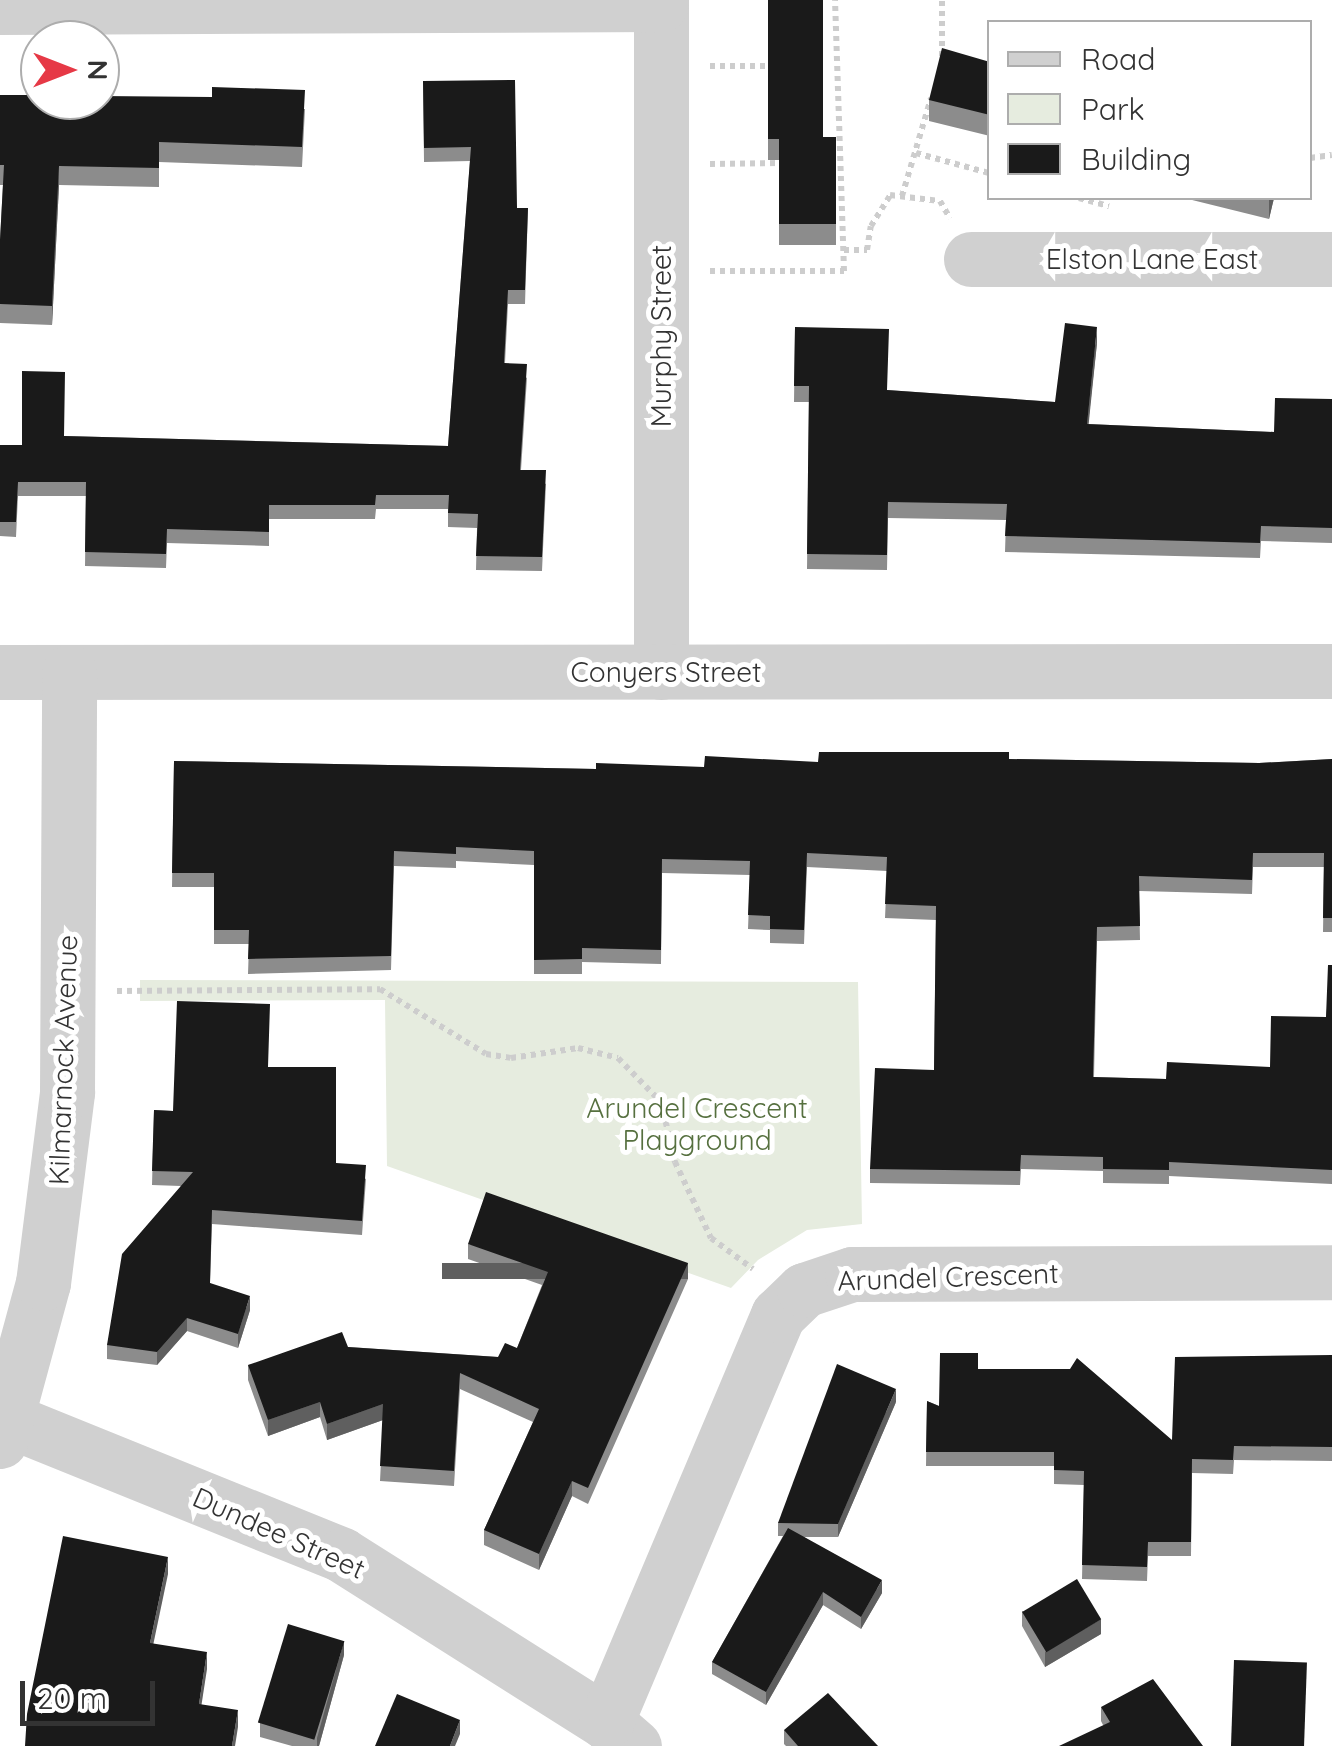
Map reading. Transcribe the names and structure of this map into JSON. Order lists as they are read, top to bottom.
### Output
{
  "streets": {
    "street": [
      "Elston Lane East",
      "Murphy Street",
      "Conyers Street",
      "Kilmarnock Avenue",
      "Arundel Crescent",
      "Dundee Street"
    ]
  },
  "crossings": [
    ["Murphy Street", "Conyers Street"],
    ["Conyers Street", "Kilmarnock Avenue"],
    ["Kilmarnock Avenue", "Dundee Street"],
    ["Arundel Crescent", "Dundee Street"]
  ],
  "parks": ["Arundel Crescent Playground"],
  "legend": ["Road", "Park", "Building"],
  "scale_bar": "20 m",
  "north": "right"
}
